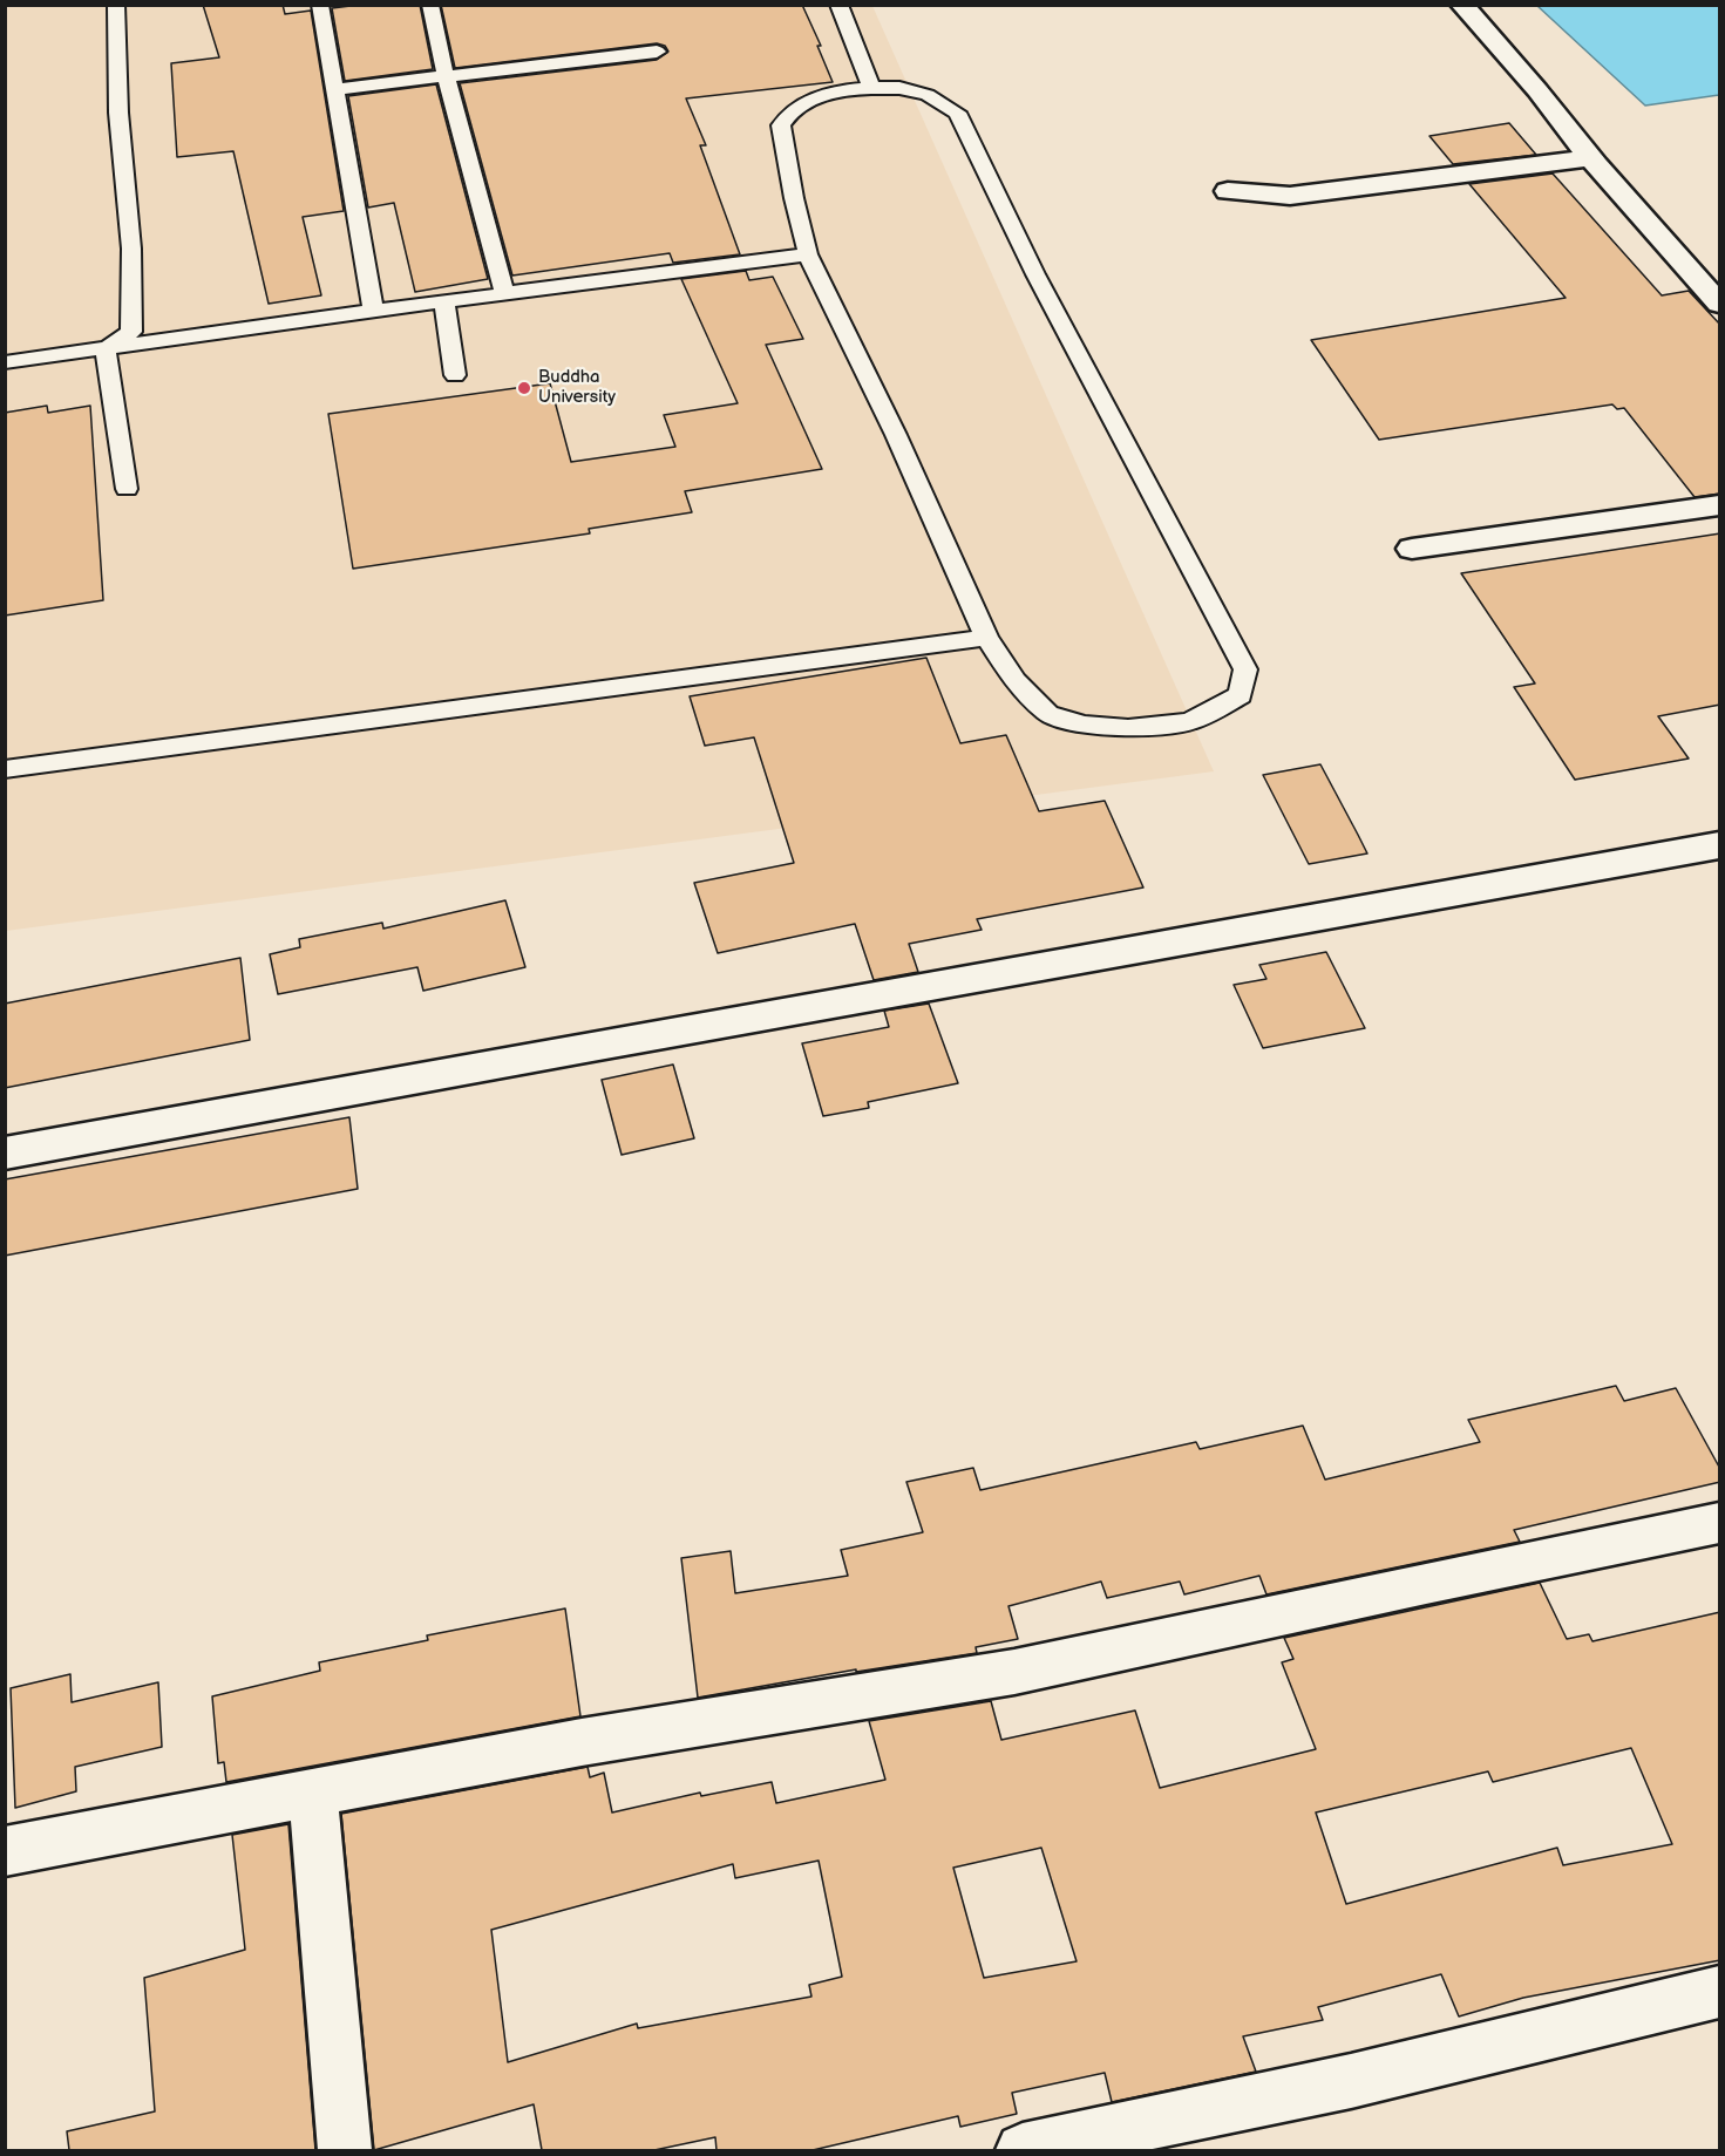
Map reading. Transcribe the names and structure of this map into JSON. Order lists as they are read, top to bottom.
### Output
{
  "places": ["Buddha University"]
}
